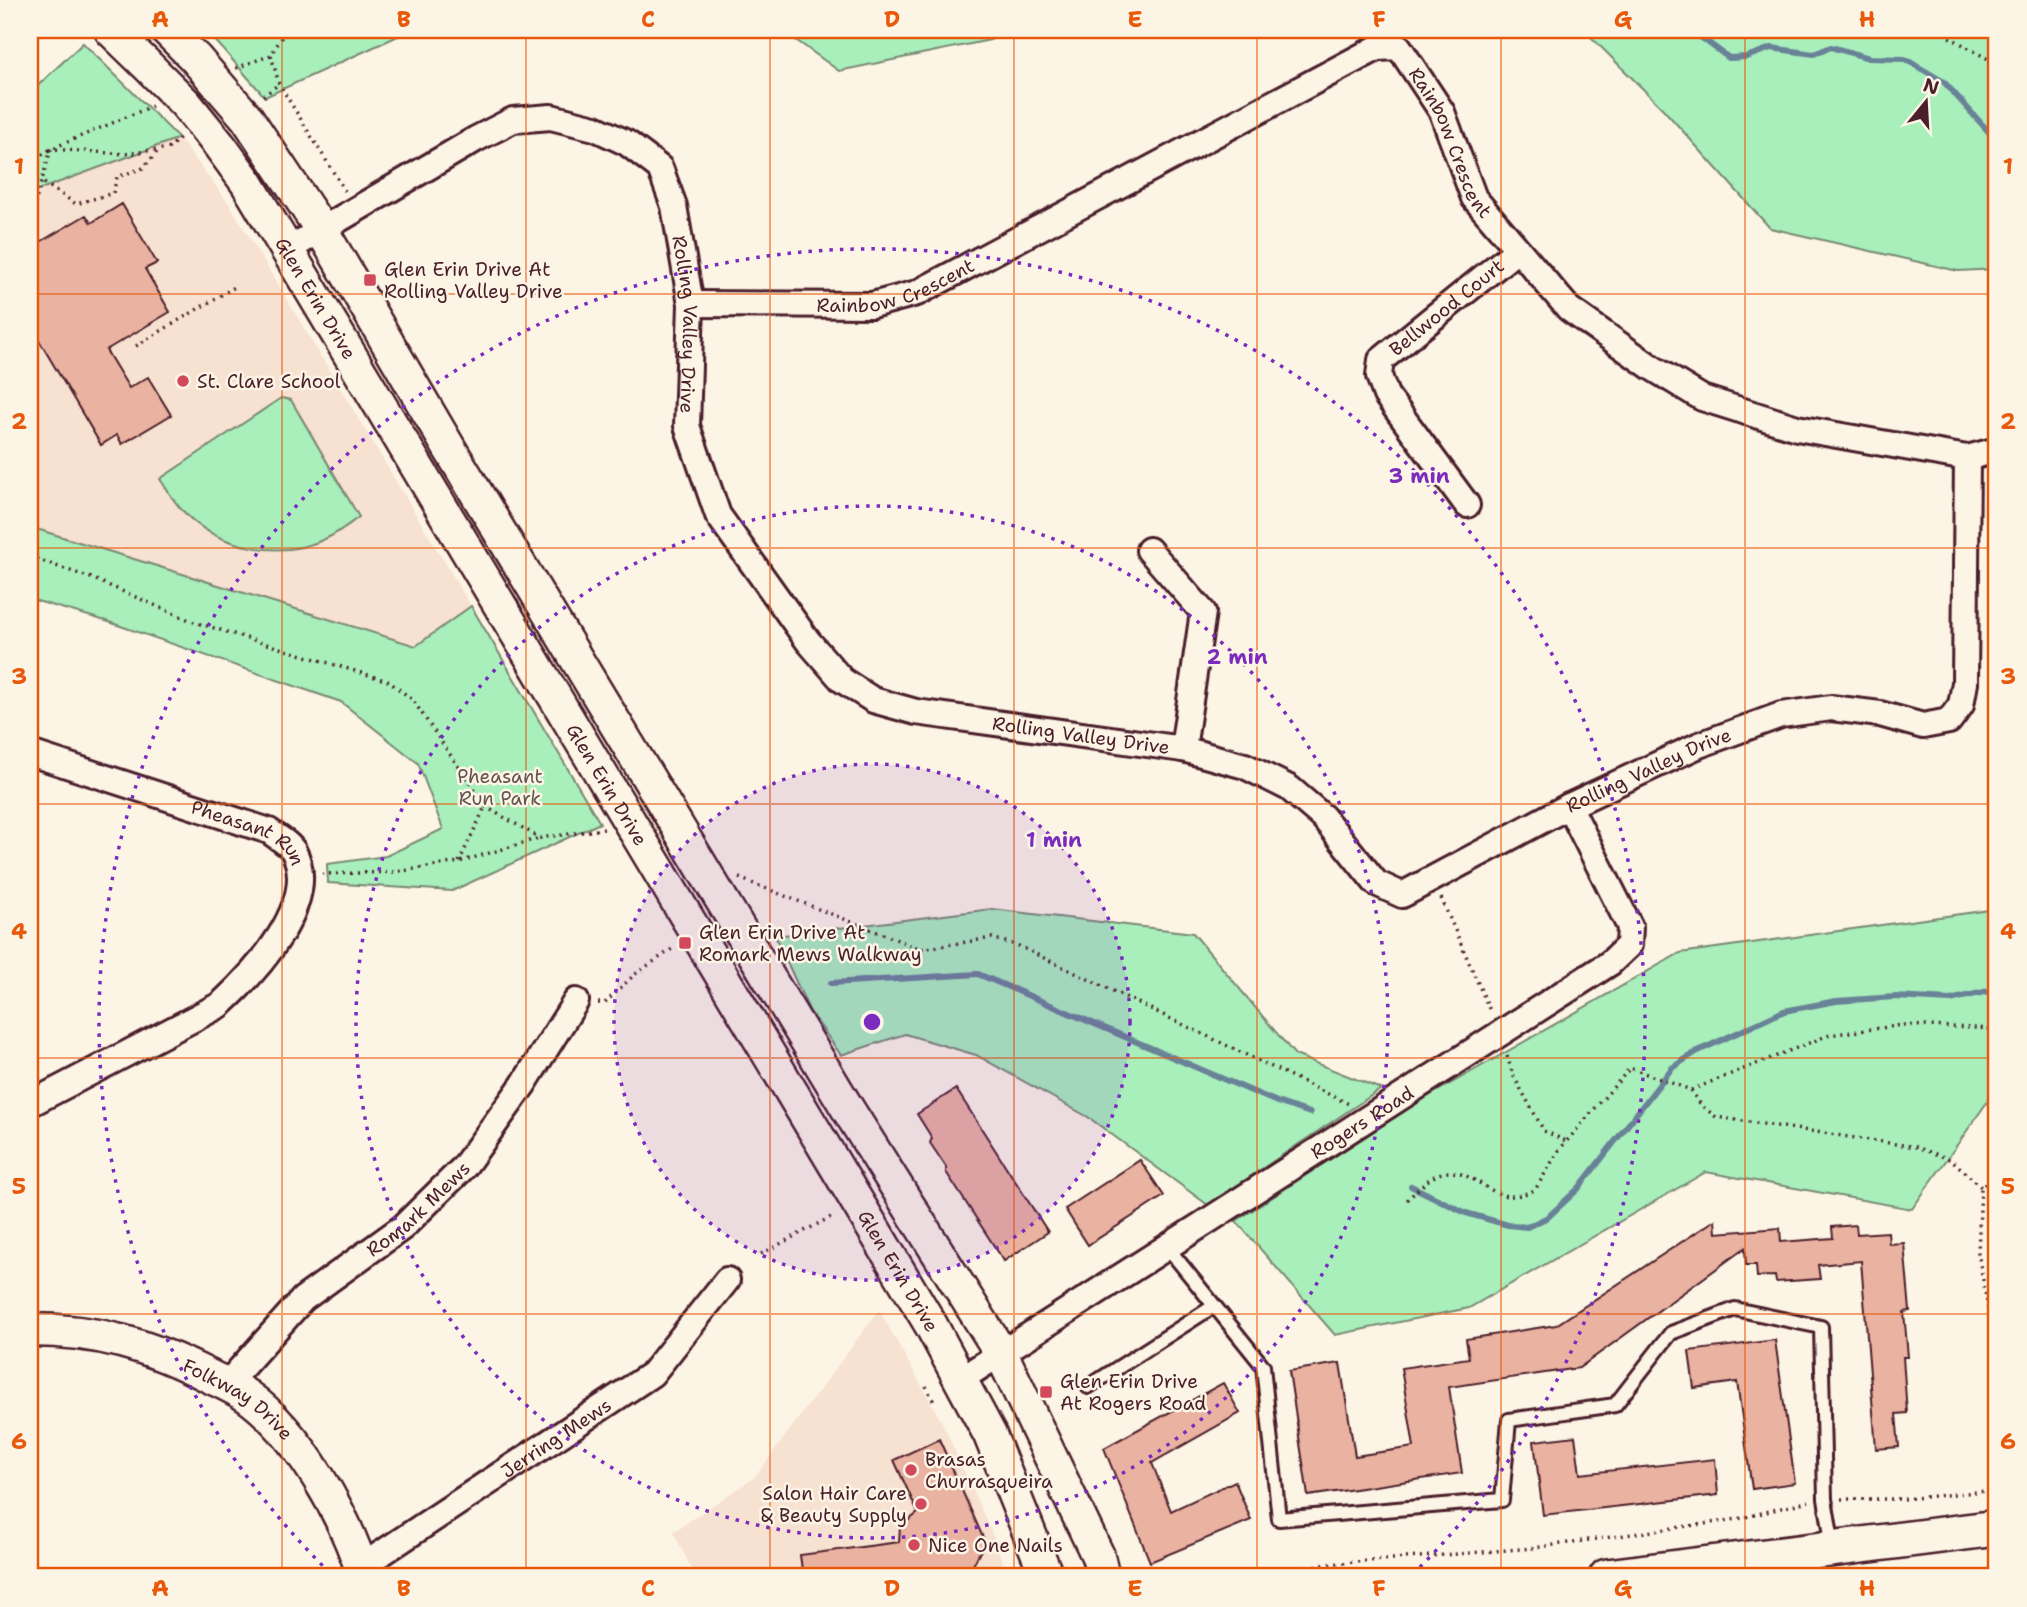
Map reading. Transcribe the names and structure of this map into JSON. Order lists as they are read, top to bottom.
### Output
{
  "streets": {
    "street": [
      "Rainbow Crescent",
      "Glen Erin Drive",
      "Bellwood Court",
      "Rolling Valley Drive",
      "Pheasant Run",
      "Rogers Road",
      "Romark Mews",
      "Folkway Drive",
      "Jerring Mews"
    ]
  },
  "crossings": [
    ["Rainbow Crescent", "Bellwood Court"],
    ["Rainbow Crescent", "Rolling Valley Drive"],
    ["Glen Erin Drive", "Rolling Valley Drive"],
    ["Glen Erin Drive", "Rogers Road"],
    ["Rolling Valley Drive", "Rogers Road"],
    ["Romark Mews", "Folkway Drive"],
    ["Folkway Drive", "Jerring Mews"]
  ],
  "parks": ["Pheasant Run Park"],
  "places": {
    "transit": ["Glen Erin Drive At Rolling Valley Drive", "Glen Erin Drive At Romark Mews Walkway", "Glen Erin Drive At Rogers Road"],
    "other": [
      "St. Clare School",
      "Brasas Churrasqueira",
      "Salon Hair Care & Beauty Supply",
      "Nice One Nails"
    ]
  },
  "north": "top",
  "grid": {
    "columns": [
      "A",
      "B",
      "C",
      "D",
      "E",
      "F",
      "G",
      "H"
    ],
    "rows": [
      "1",
      "2",
      "3",
      "4",
      "5",
      "6"
    ]
  },
  "rings": ["3 min", "2 min", "1 min"]
}
